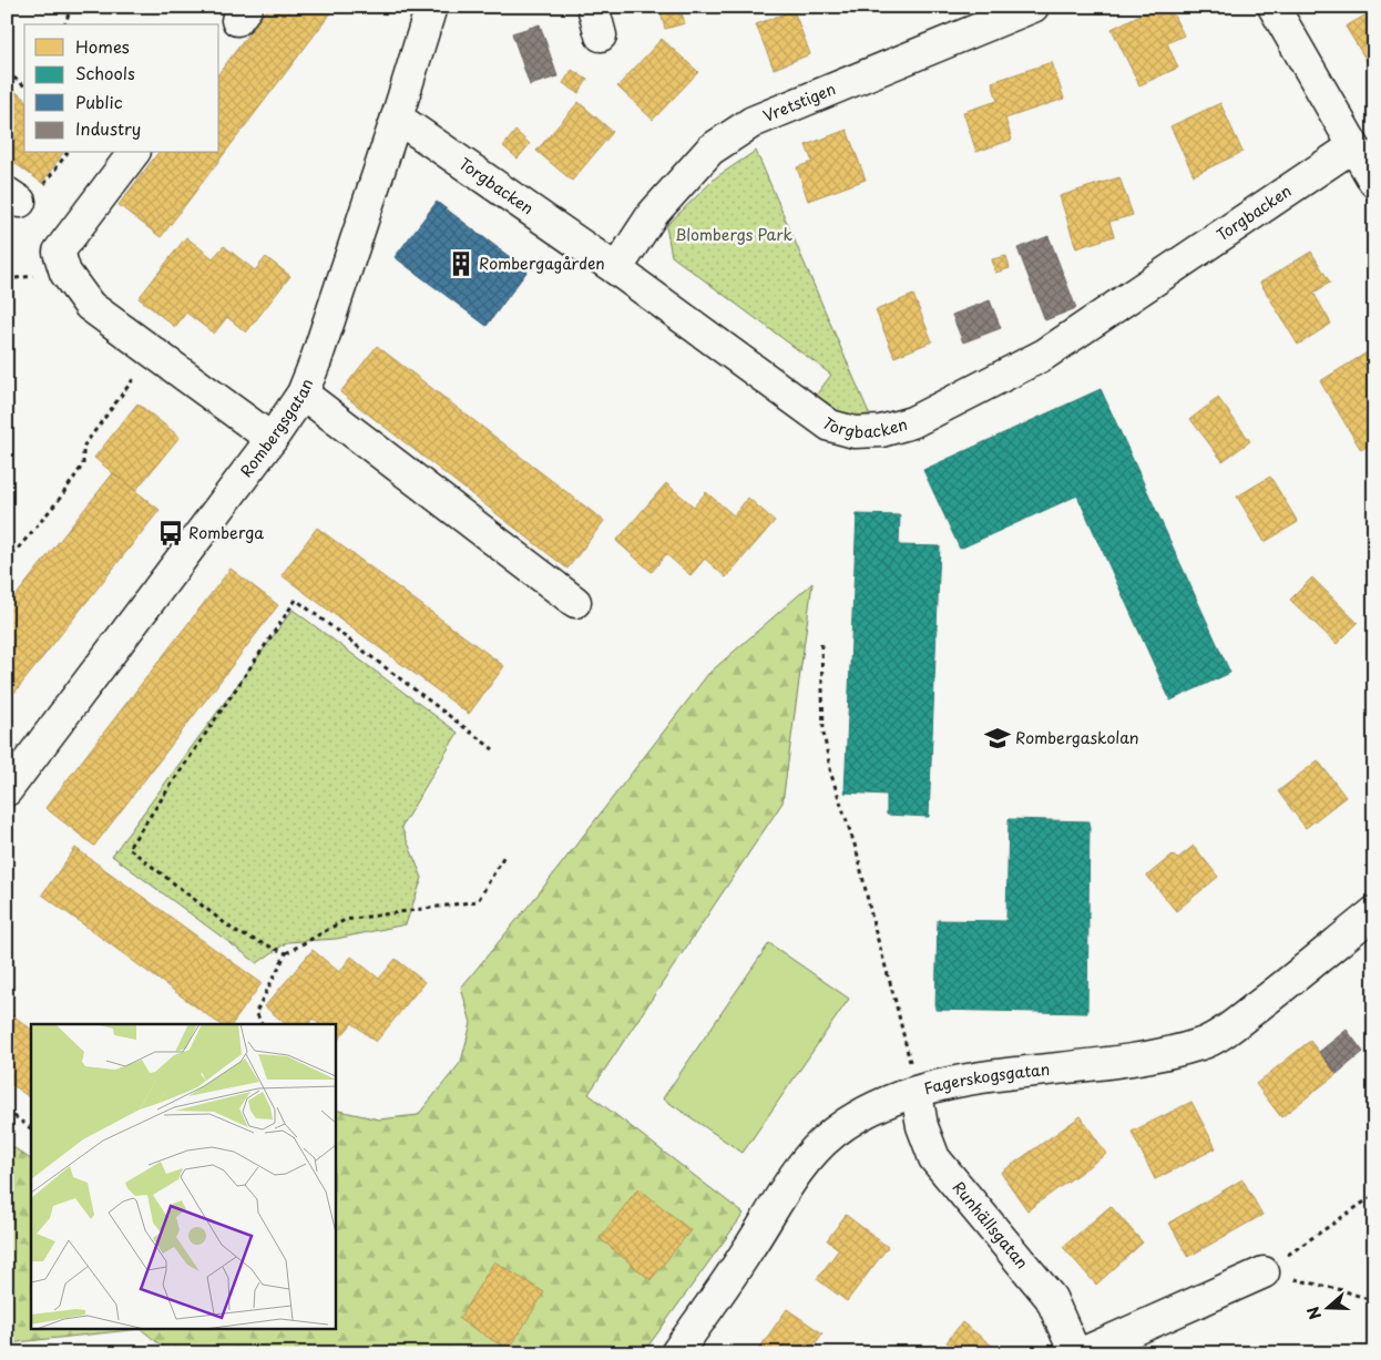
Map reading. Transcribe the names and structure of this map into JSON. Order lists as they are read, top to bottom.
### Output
{
  "streets": {
    "street": [
      "Vretstigen",
      "Torgbacken",
      "Rombergsgatan",
      "Fagerskogsgatan",
      "Runhällsgatan"
    ]
  },
  "crossings": [
    ["Vretstigen", "Torgbacken"],
    ["Torgbacken", "Rombergsgatan"],
    ["Fagerskogsgatan", "Runhällsgatan"]
  ],
  "parks": ["Blombergs Park"],
  "places": {
    "building": ["Rombergagården"],
    "bus stop": ["Romberga"],
    "school or university": ["Rombergaskolan"]
  },
  "legend": [
    "Homes",
    "Schools",
    "Public",
    "Industry"
  ],
  "north": "left"
}
